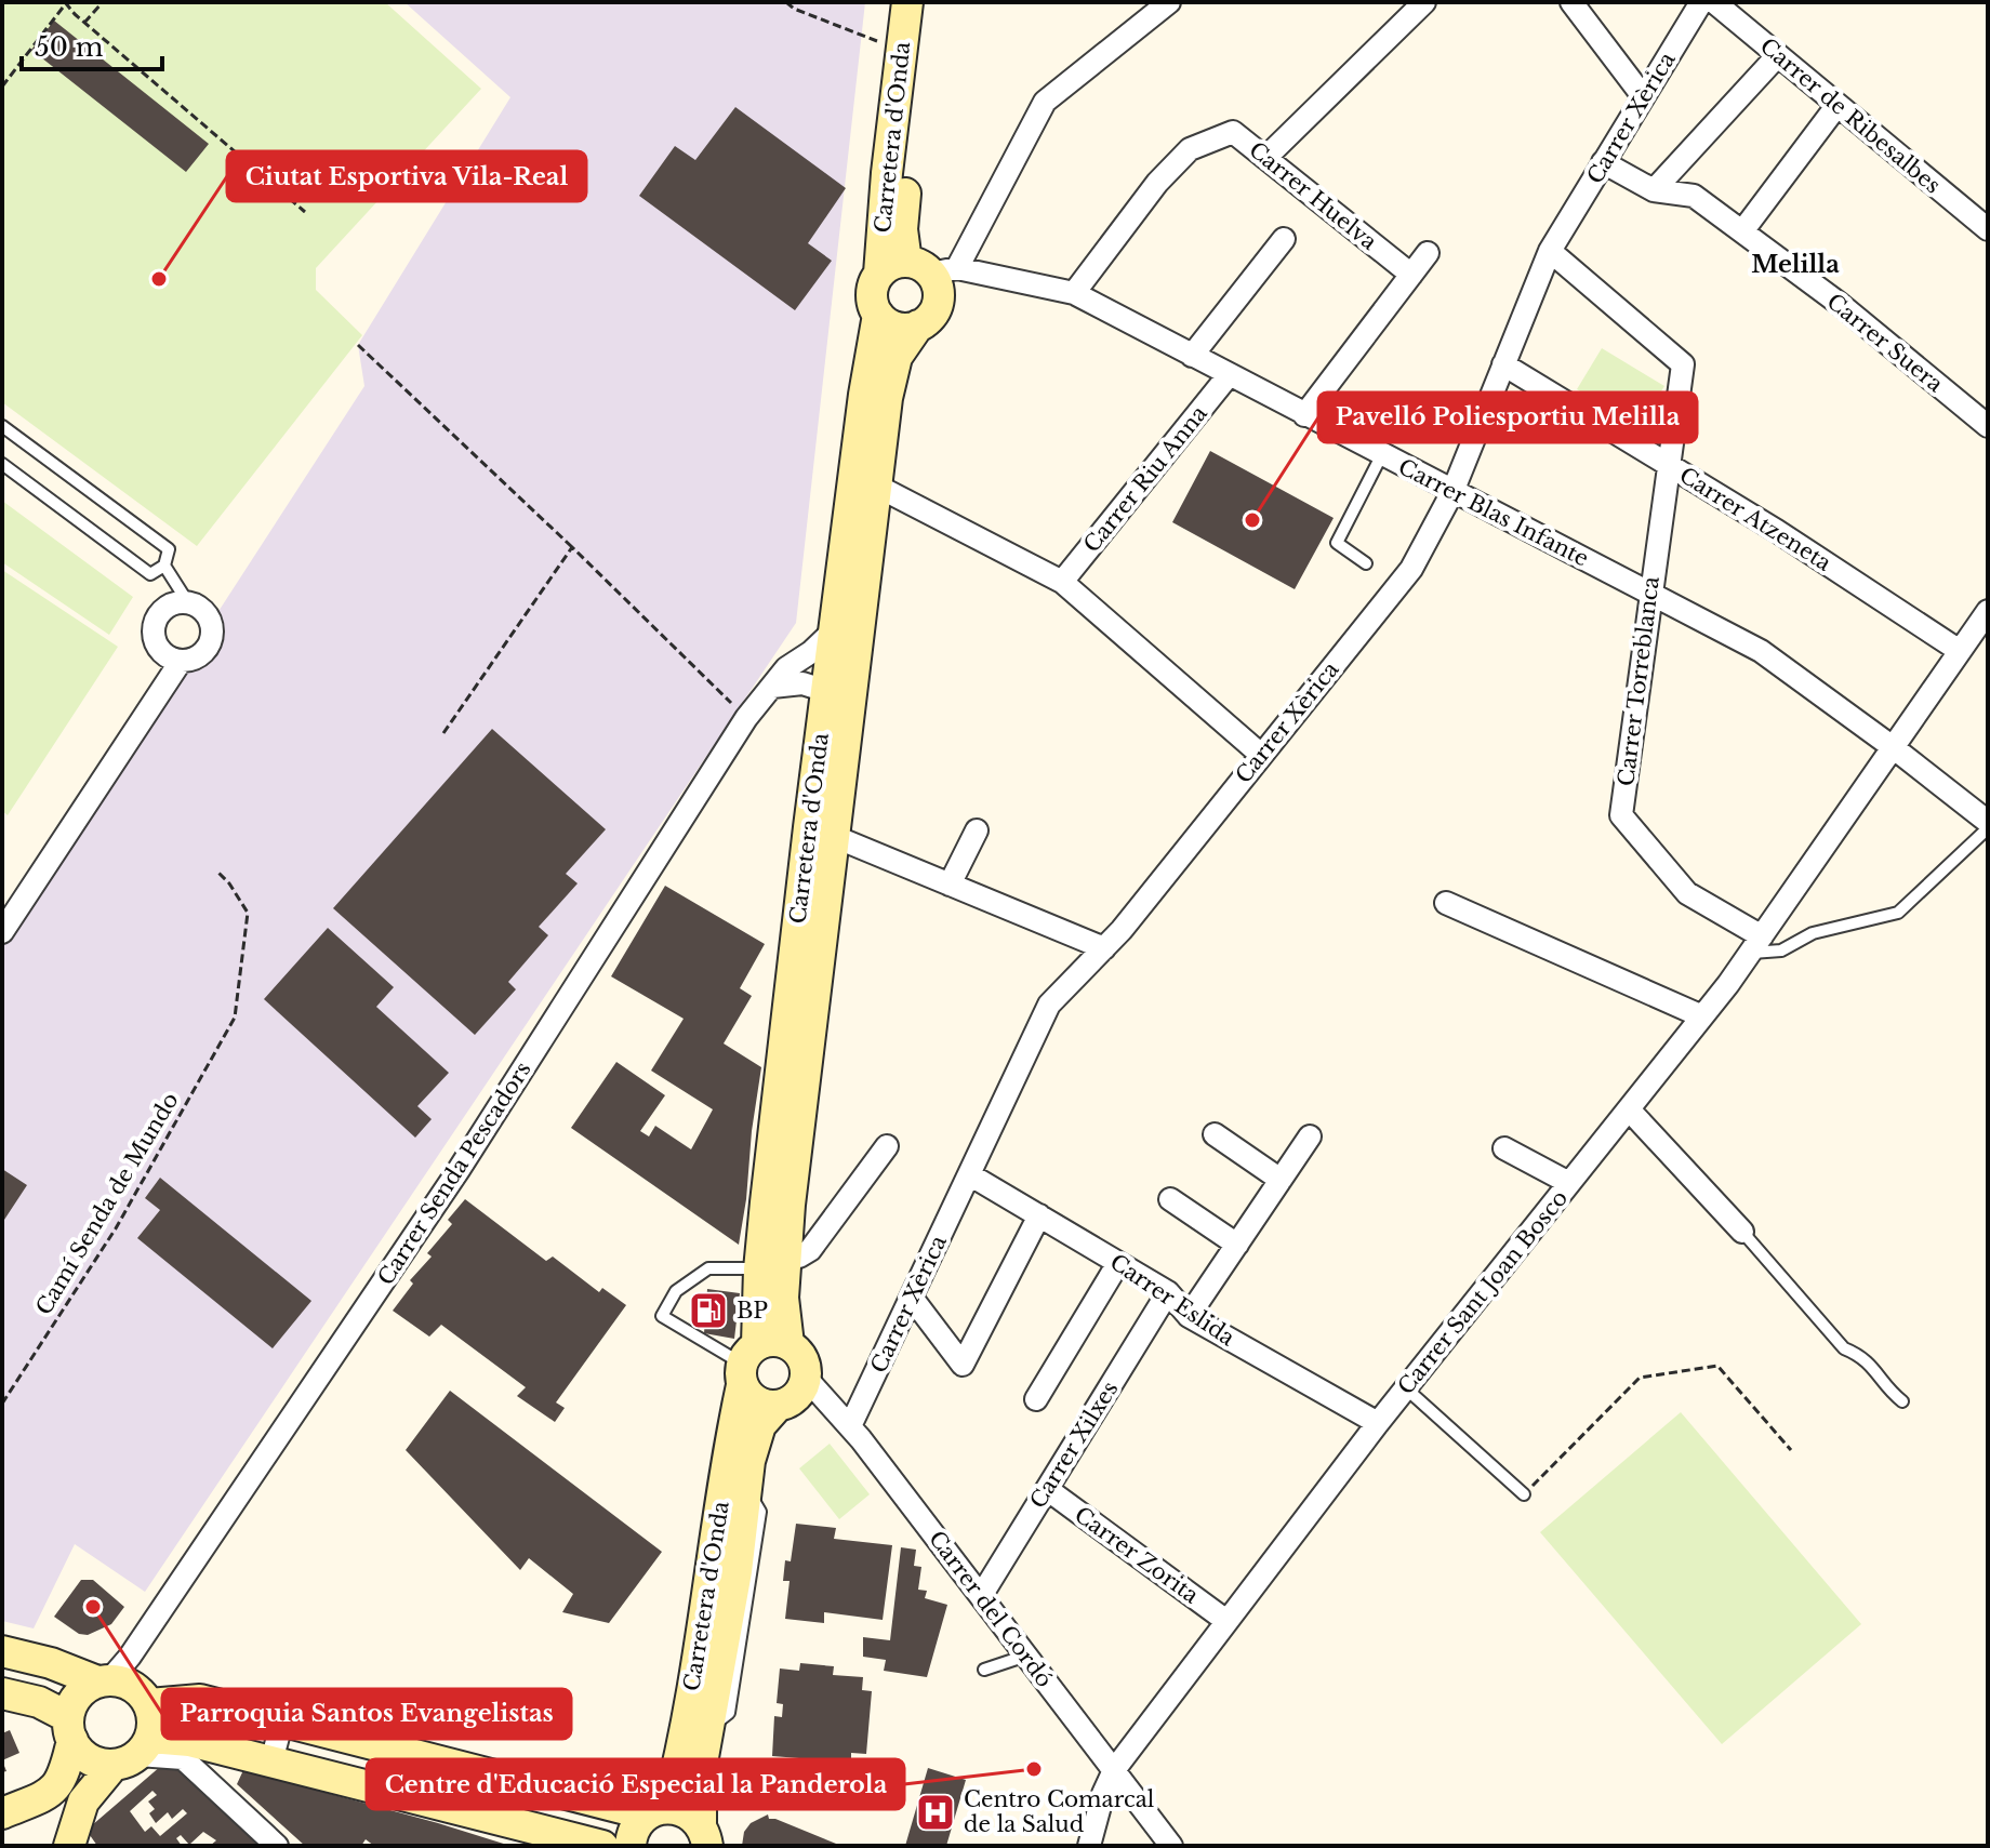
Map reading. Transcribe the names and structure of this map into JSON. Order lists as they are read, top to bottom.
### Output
{
  "streets": {
    "main road": ["Carretera d'Onda"],
    "street": [
      "Carrer de Ribesalbes",
      "Carrer Xèrica",
      "Carrer Huelva",
      "Carrer Suera",
      "Carrer Riu Anna",
      "Carrer Blas Infante",
      "Carrer Atzeneta",
      "Carrer Torreblanca",
      "Carrer Senda Pescadors",
      "Carrer Sant Joan Bosco",
      "Carrer Eslida",
      "Carrer Xilxes",
      "Carrer Zorita",
      "Carrer del Cordó"
    ],
    "path": ["Camí Senda de Mundo"]
  },
  "crossings": [
    ["Carrer Xèrica", "Carrer Suera"],
    ["Carrer Xèrica", "Carrer Blas Infante"],
    ["Carrer Xèrica", "Carrer Atzeneta"],
    ["Carrer Xèrica", "Carrer Torreblanca"],
    ["Carrer Xèrica", "Carrer Eslida"],
    ["Carrer Xèrica", "Carrer del Cordó"],
    ["Carretera d'Onda", "Carrer Blas Infante"],
    ["Carretera d'Onda", "Carrer Senda Pescadors"],
    ["Carretera d'Onda", "Carrer del Cordó"],
    ["Carrer Huelva", "Carrer Blas Infante"],
    ["Carrer Riu Anna", "Carrer Blas Infante"],
    ["Carrer Blas Infante", "Carrer Torreblanca"],
    ["Carrer Blas Infante", "Carrer Sant Joan Bosco"],
    ["Carrer Atzeneta", "Carrer Torreblanca"],
    ["Carrer Atzeneta", "Carrer Sant Joan Bosco"],
    ["Carrer Torreblanca", "Carrer Sant Joan Bosco"],
    ["Carrer Sant Joan Bosco", "Carrer Eslida"],
    ["Carrer Sant Joan Bosco", "Carrer Zorita"],
    ["Carrer Sant Joan Bosco", "Carrer del Cordó"],
    ["Carrer Eslida", "Carrer Xilxes"],
    ["Carrer Xilxes", "Carrer Zorita"],
    ["Carrer Xilxes", "Carrer del Cordó"]
  ],
  "districts": ["Melilla"],
  "places": {
    "other": [
      "Ciutat Esportiva Vila-Real",
      "Pavelló Poliesportiu Melilla",
      "Parroquia Santos Evangelistas",
      "Centre d'Educació Especial la Panderola"
    ],
    "fuel station": ["BP"],
    "hospital": ["Centro Comarcal de la Salud"]
  },
  "scale_bar": "50 m"
}
